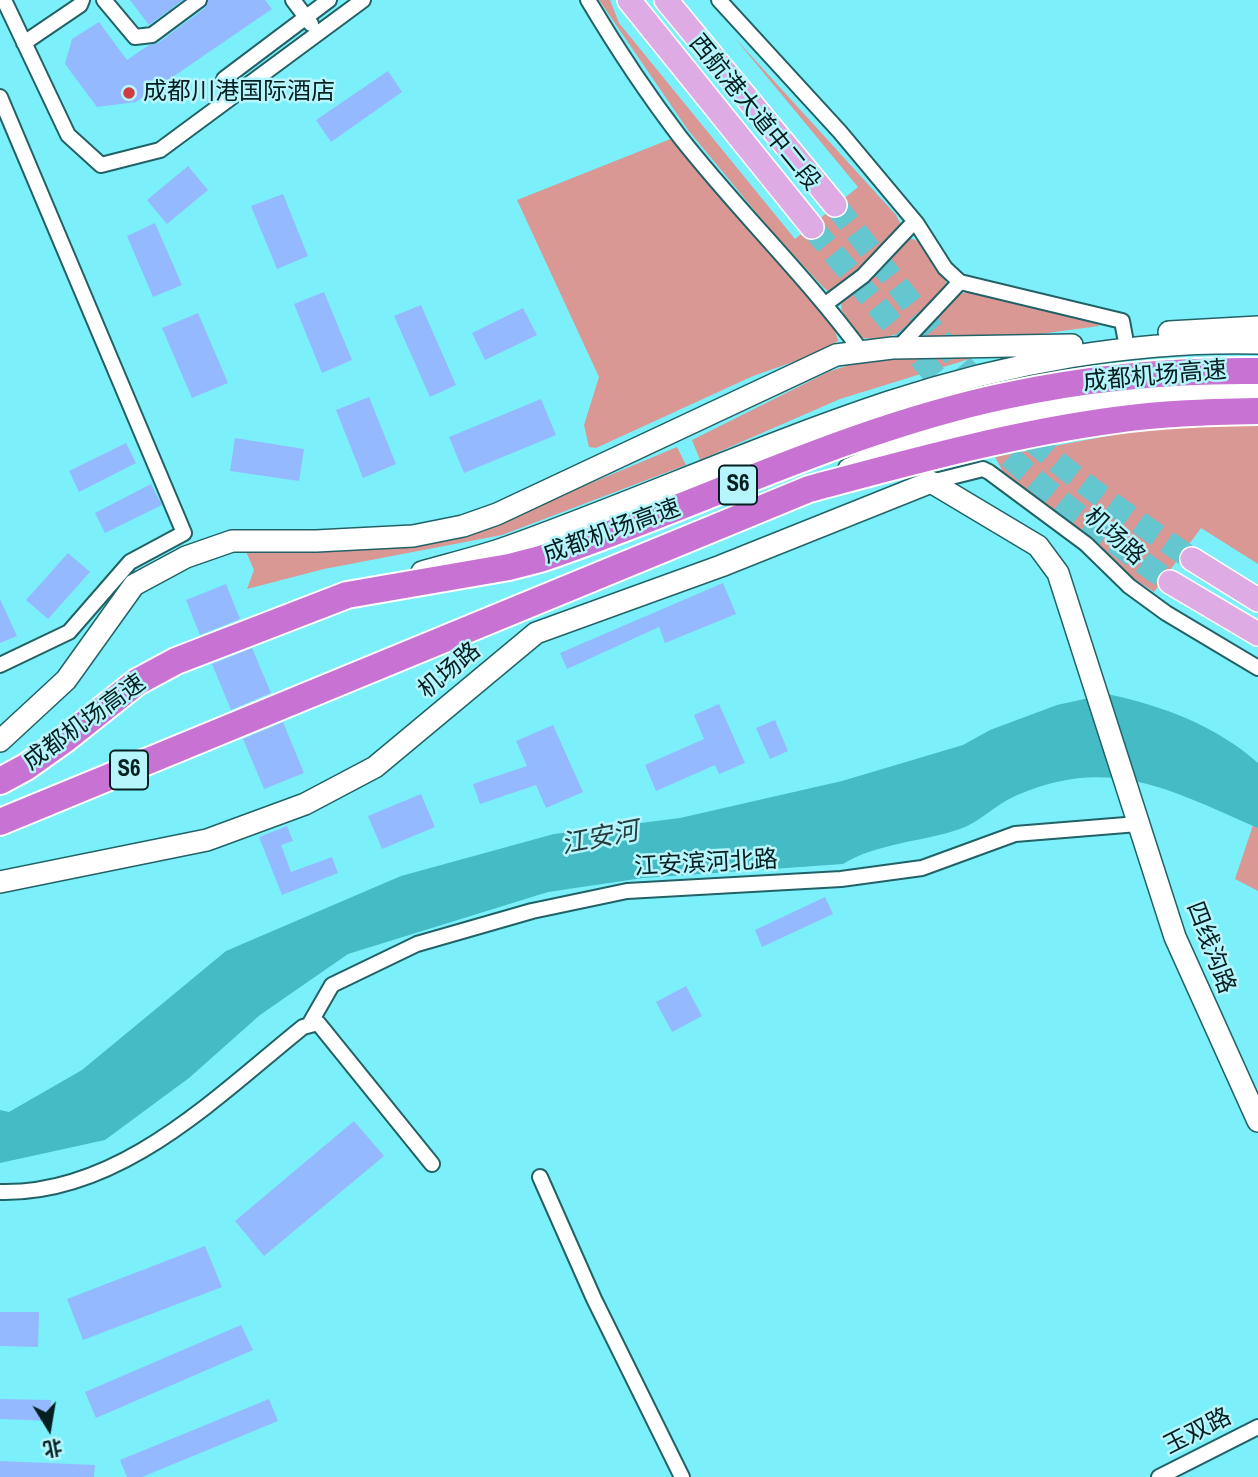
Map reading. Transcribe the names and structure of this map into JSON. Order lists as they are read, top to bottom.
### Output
{
  "streets": {
    "highway": ["成都机场高速", "S6"],
    "main road": ["西航港大道中二段", "机场路", "四线沟路"],
    "street": ["江安滨河北路", "玉双路"]
  },
  "crossings": [
    ["机场路", "四线沟路"],
    ["江安滨河北路", "四线沟路"]
  ],
  "water": ["江安河"],
  "places": ["成都川港国际酒店"],
  "north": "bottom"
}
